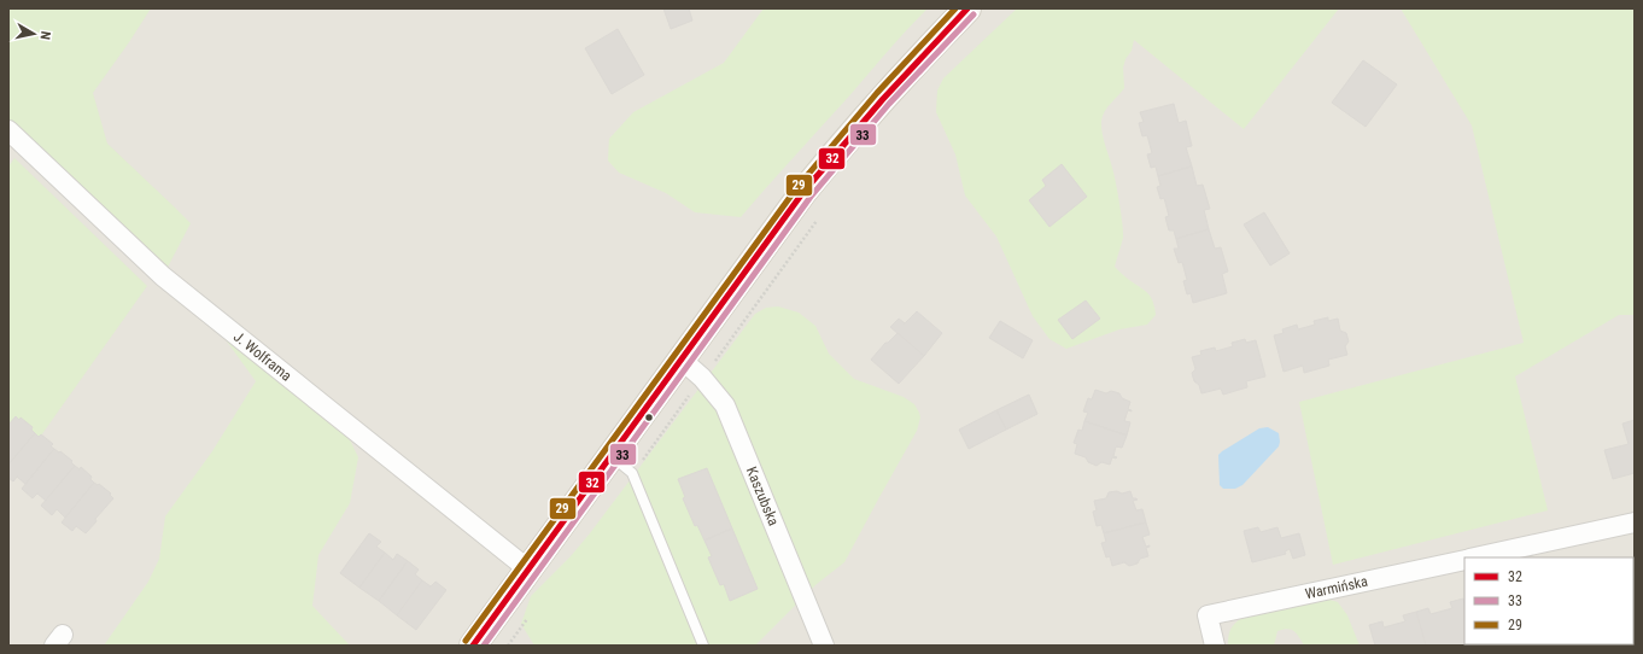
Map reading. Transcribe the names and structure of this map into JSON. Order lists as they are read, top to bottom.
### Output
{
  "streets": {
    "street": ["J. Wolframa", "Kaszubska", "Warmińska"]
  },
  "lines": ["transit line 32", "transit line 29", "transit line 33"],
  "legend": ["32", "33", "29"],
  "north": "right"
}
